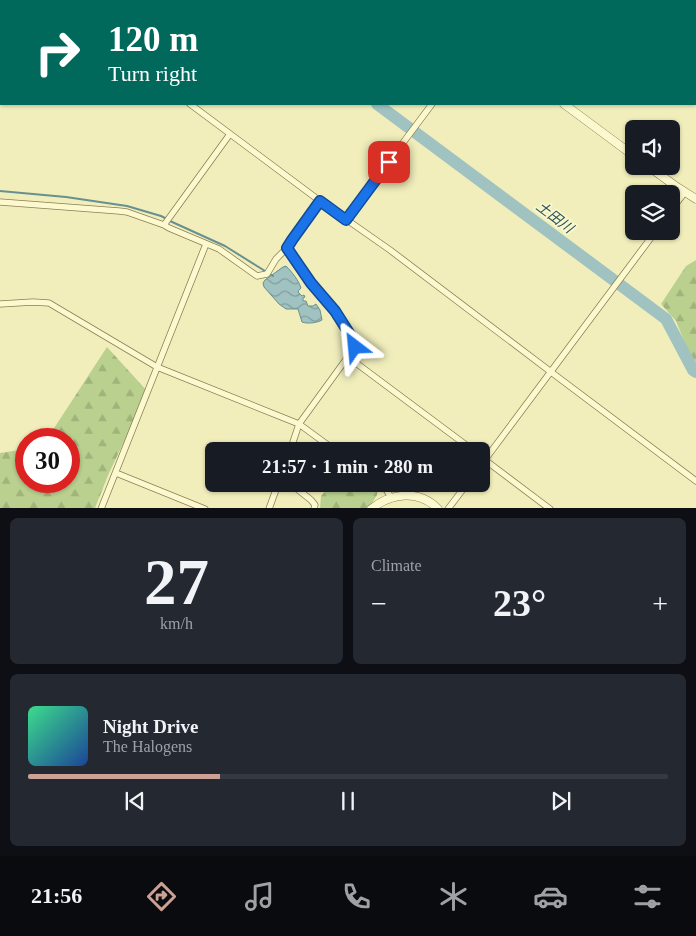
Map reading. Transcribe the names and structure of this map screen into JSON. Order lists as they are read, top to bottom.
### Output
{
  "water": ["土田川"],
  "page": {
    "turn": ["120 m", "Turn right"],
    "limit": "30",
    "trip": "21:57 · 1 min · 280 m",
    "tile": [
      ["27", "km/h"],
      "Climate"
    ],
    "heat": ["−", "23°", "+"],
    "song": ["Night Drive", "The Halogens"],
    "tabs": "21:56"
  }
}
